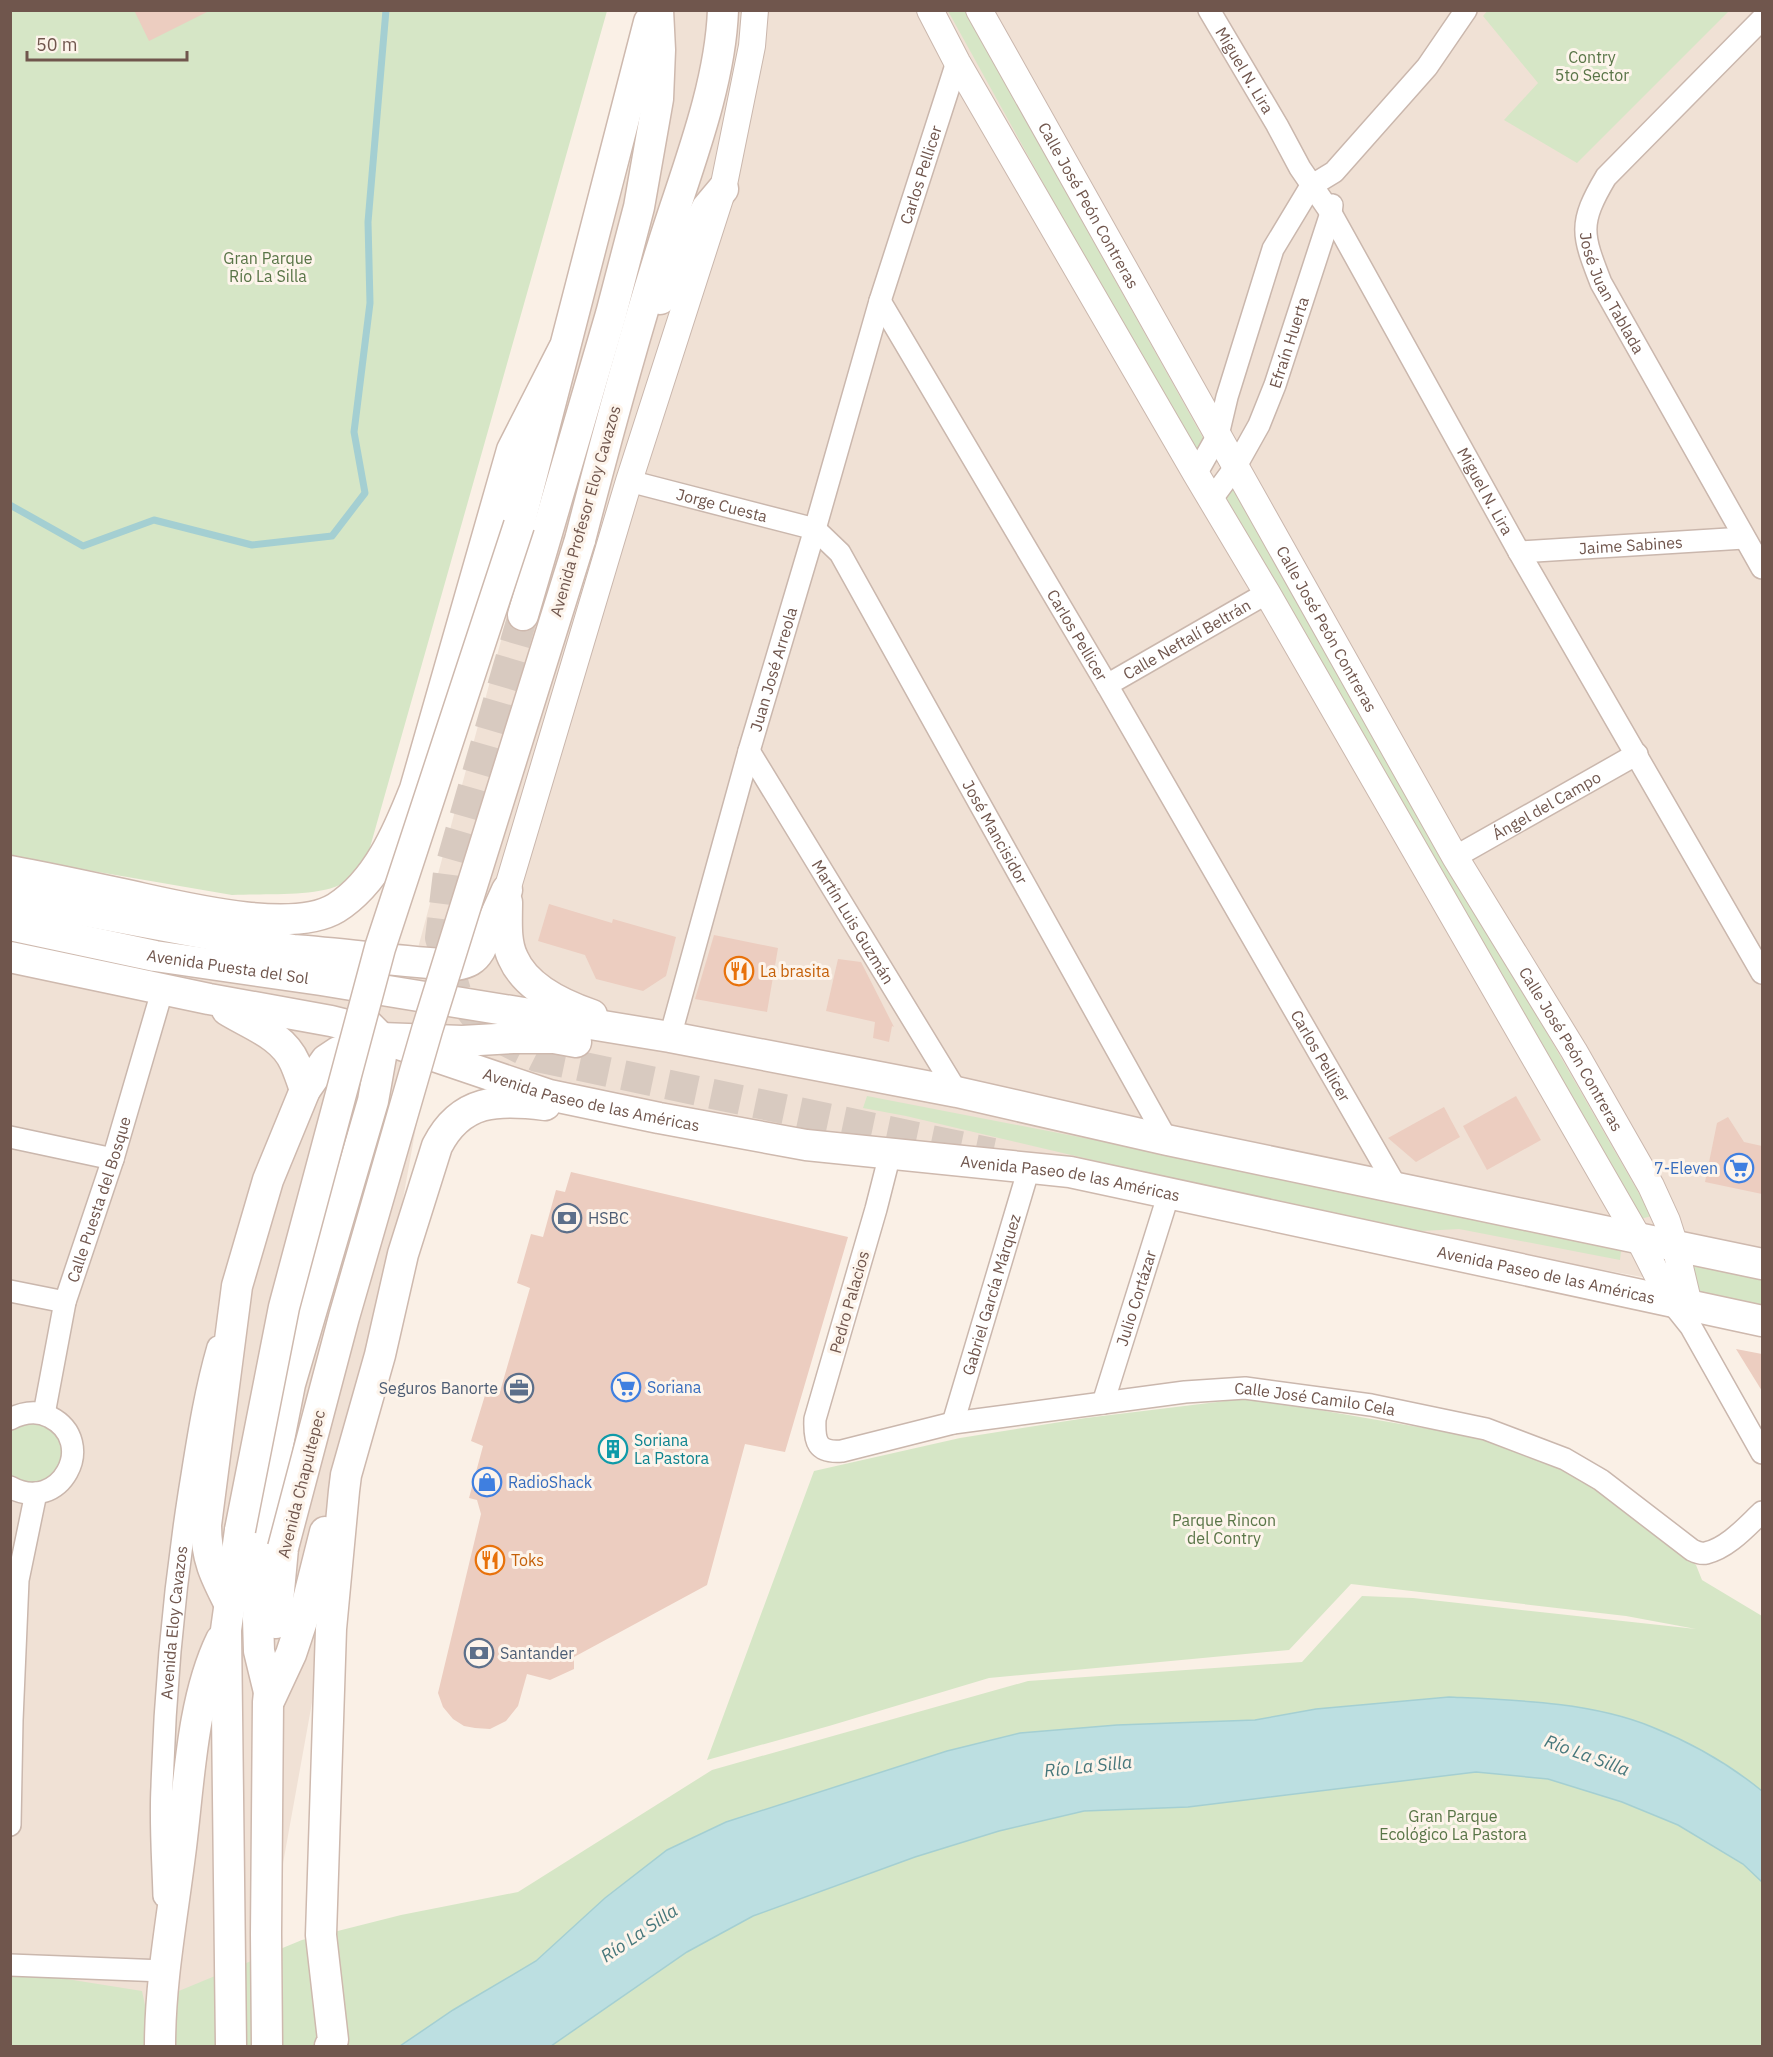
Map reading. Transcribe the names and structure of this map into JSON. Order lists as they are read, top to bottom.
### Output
{
  "streets": {
    "main road": [
      "Avenida Profesor Eloy Cavazos",
      "Avenida Puesta del Sol",
      "Avenida Paseo de las Américas",
      "Avenida Chapultepec"
    ],
    "street": [
      "Miguel N. Lira",
      "Carlos Pellicer",
      "Calle José Peón Contreras",
      "José Juan Tablada",
      "Efraín Huerta",
      "Jorge Cuesta",
      "Jaime Sabines",
      "Calle Neftalí Beltrán",
      "Juan José Arreola",
      "Ángel del Campo",
      "José Mancisidor",
      "Martín Luis Guzmán",
      "Calle Puesta del Bosque",
      "Gabriel García Márquez",
      "Julio Cortázar",
      "Pedro Palacios",
      "Calle José Camilo Cela",
      "Avenida Eloy Cavazos"
    ]
  },
  "crossings": [
    ["Miguel N. Lira", "Efraín Huerta"],
    ["Miguel N. Lira", "Jaime Sabines"],
    ["Miguel N. Lira", "Ángel del Campo"],
    ["Carlos Pellicer", "Calle José Peón Contreras"],
    ["Carlos Pellicer", "Calle Neftalí Beltrán"],
    ["Carlos Pellicer", "Juan José Arreola"],
    ["Calle José Peón Contreras", "Efraín Huerta"],
    ["Calle José Peón Contreras", "Calle Neftalí Beltrán"],
    ["Calle José Peón Contreras", "Ángel del Campo"],
    ["Calle José Peón Contreras", "Avenida Paseo de las Américas"],
    ["José Juan Tablada", "Jaime Sabines"],
    ["Jorge Cuesta", "Juan José Arreola"],
    ["Jorge Cuesta", "José Mancisidor"],
    ["Avenida Profesor Eloy Cavazos", "Avenida Puesta del Sol"],
    ["Avenida Profesor Eloy Cavazos", "Avenida Chapultepec"],
    ["Juan José Arreola", "José Mancisidor"],
    ["Juan José Arreola", "Martín Luis Guzmán"],
    ["Avenida Puesta del Sol", "Avenida Paseo de las Américas"],
    ["Avenida Puesta del Sol", "Calle Puesta del Bosque"],
    ["Avenida Puesta del Sol", "Avenida Chapultepec"],
    ["Avenida Paseo de las Américas", "Gabriel García Márquez"],
    ["Avenida Paseo de las Américas", "Julio Cortázar"],
    ["Avenida Paseo de las Américas", "Pedro Palacios"],
    ["Gabriel García Márquez", "Calle José Camilo Cela"],
    ["Julio Cortázar", "Calle José Camilo Cela"],
    ["Pedro Palacios", "Calle José Camilo Cela"]
  ],
  "water": ["Río La Silla"],
  "parks": [
    "Contry 5to Sector",
    "Gran Parque Río La Silla",
    "Parque Rincon del Contry",
    "Gran Parque Ecológico La Pastora"
  ],
  "places": {
    "restaurant": ["La brasita", "Toks"],
    "supermarket": ["7-Eleven", "Soriana"],
    "bank": ["HSBC", "Santander"],
    "office": ["Seguros Banorte"],
    "building": ["Soriana La Pastora"],
    "shop": ["RadioShack"]
  },
  "scale_bar": "50 m"
}
